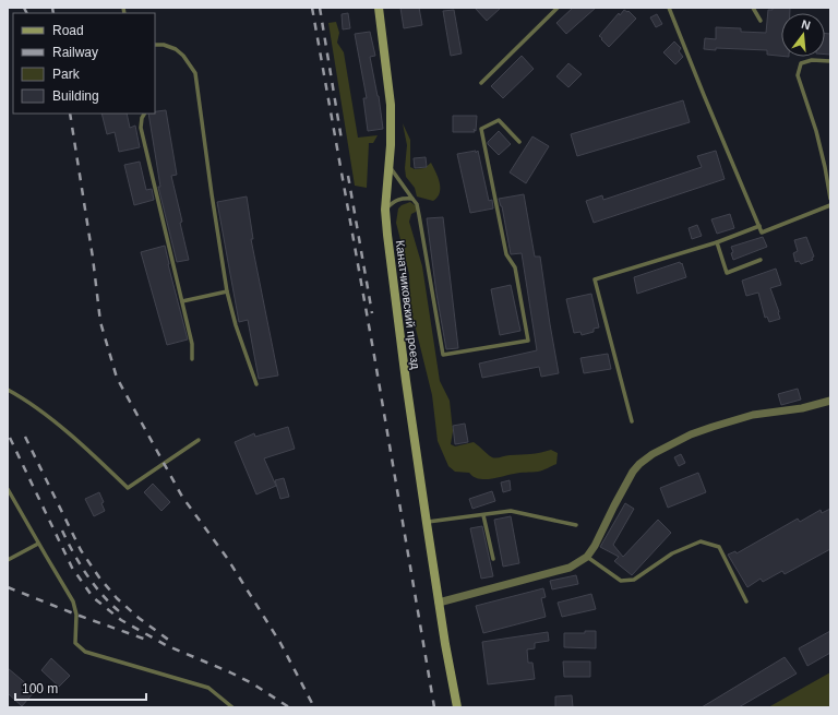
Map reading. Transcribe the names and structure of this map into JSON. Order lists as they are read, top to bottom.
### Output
{
  "streets": {
    "street": ["Канатчиковский проезд"]
  },
  "legend": [
    "Road",
    "Railway",
    "Park",
    "Building"
  ],
  "scale_bar": "100 m",
  "north": "top"
}
